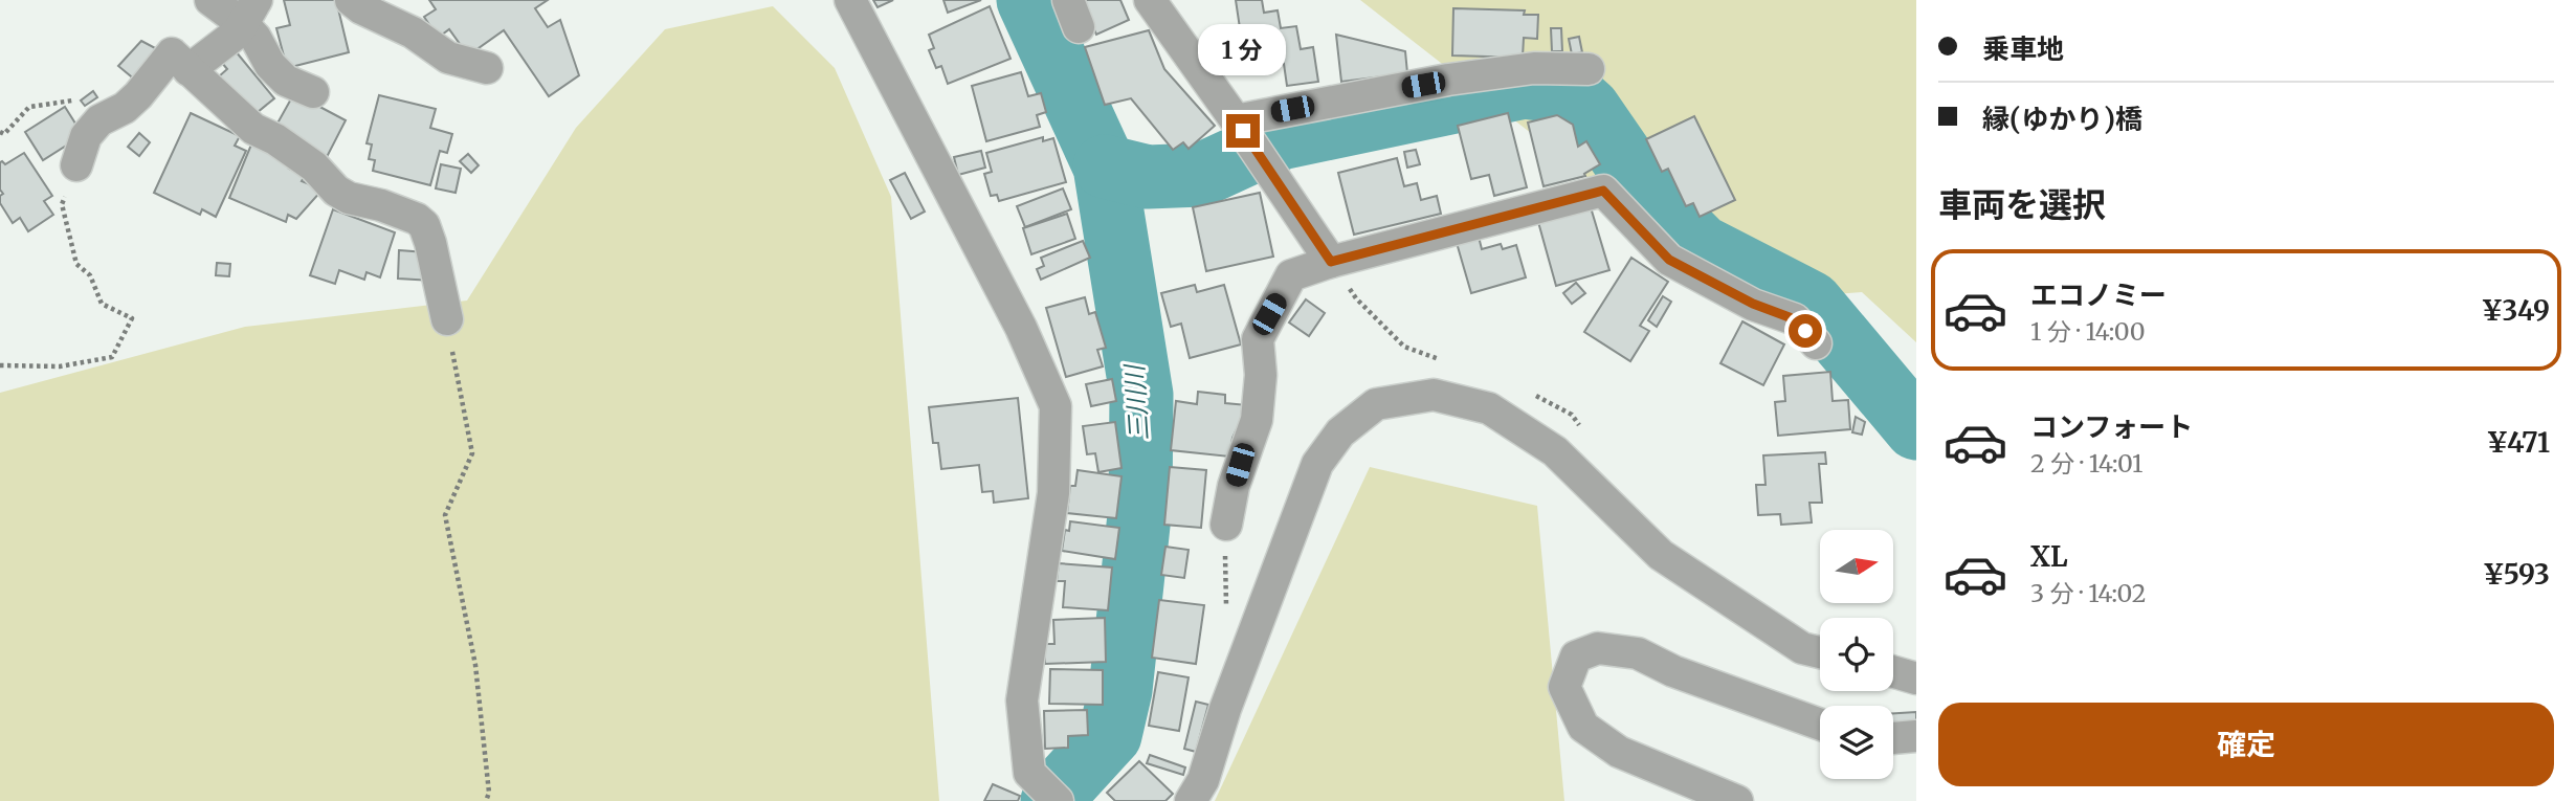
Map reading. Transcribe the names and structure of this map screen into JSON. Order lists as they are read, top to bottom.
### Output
{
  "water": ["三川川"],
  "north": "right",
  "page": {
    "banner": ["乗車地", "縁(ゆかり)橋"],
    "bubble": "1 分",
    "heading": "車両を選択",
    "list": [
      {
        "name": "エコノミー",
        "note": "1 分 · 14:00",
        "value": "¥349"
      },
      {
        "name": "コンフォート",
        "note": "2 分 · 14:01",
        "value": "¥471"
      },
      {
        "name": "XL",
        "note": "3 分 · 14:02",
        "value": "¥593"
      }
    ],
    "buttons": "確定"
  }
}
